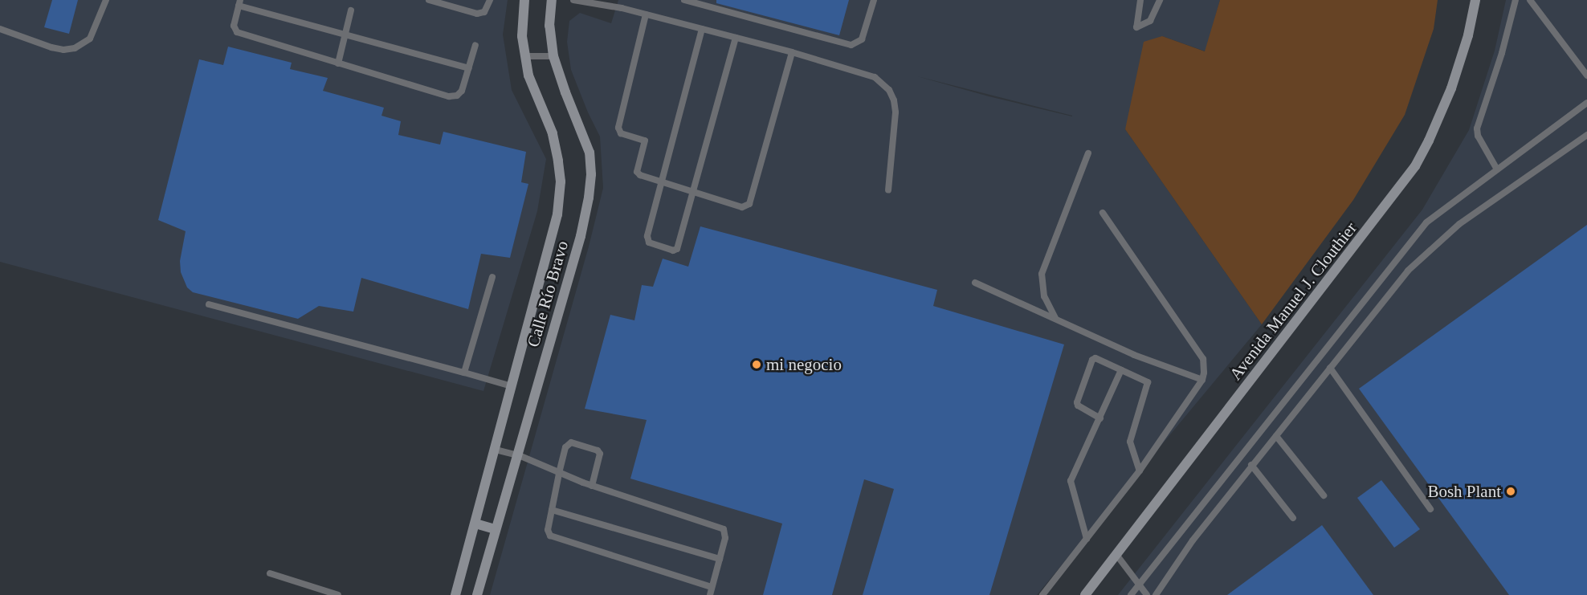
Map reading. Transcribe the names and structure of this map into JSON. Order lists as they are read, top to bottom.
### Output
{
  "streets": {
    "street": ["Calle Río Bravo", "Avenida Manuel J. Clouthier"]
  },
  "places": ["mi negocio", "Bosh Plant"]
}
